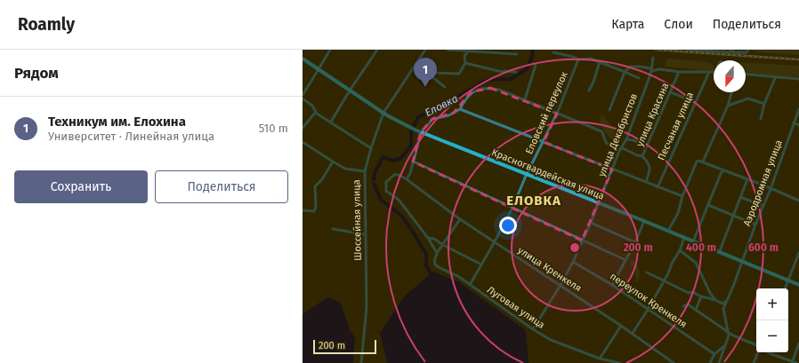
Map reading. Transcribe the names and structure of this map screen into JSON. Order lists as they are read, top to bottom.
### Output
{
  "streets": {
    "main road": ["Красногвардейская улица"],
    "street": [
      "Еловский переулок",
      "улица Красина",
      "Песчаная улица",
      "улица Декабристов",
      "Аэродромная улица",
      "Шоссейная улица",
      "улица Кренкеля",
      "переулок Кренкеля",
      "Луговая улица"
    ]
  },
  "crossings": [
    ["Еловский переулок", "Красногвардейская улица"],
    ["Еловский переулок", "улица Кренкеля"],
    ["Еловский переулок", "Луговая улица"],
    ["улица Декабристов", "Красногвардейская улица"],
    ["улица Декабристов", "улица Кренкеля"],
    ["улица Декабристов", "переулок Кренкеля"],
    ["улица Декабристов", "Луговая улица"],
    ["Красногвардейская улица", "Аэродромная улица"],
    ["Красногвардейская улица", "Шоссейная улица"],
    ["улица Кренкеля", "Луговая улица"]
  ],
  "districts": ["ЕЛОВКА"],
  "water": ["Еловка"],
  "scale_bar": "200 m",
  "north": "bottom",
  "page": {
    "header": "Roamly",
    "nav": ["Карта", "Слои", "Поделиться"],
    "heading": "Рядом",
    "pins": "1",
    "list": [
      {
        "mark": "1",
        "name": "Техникум им. Елохина",
        "note": "Университет · Линейная улица",
        "value": "510 m"
      }
    ],
    "buttons": ["Сохранить", "Поделиться"],
    "map_buttons": ["+", "−"],
    "scale": "200 m"
  },
  "rings": ["200 m", "400 m", "600 m"]
}
